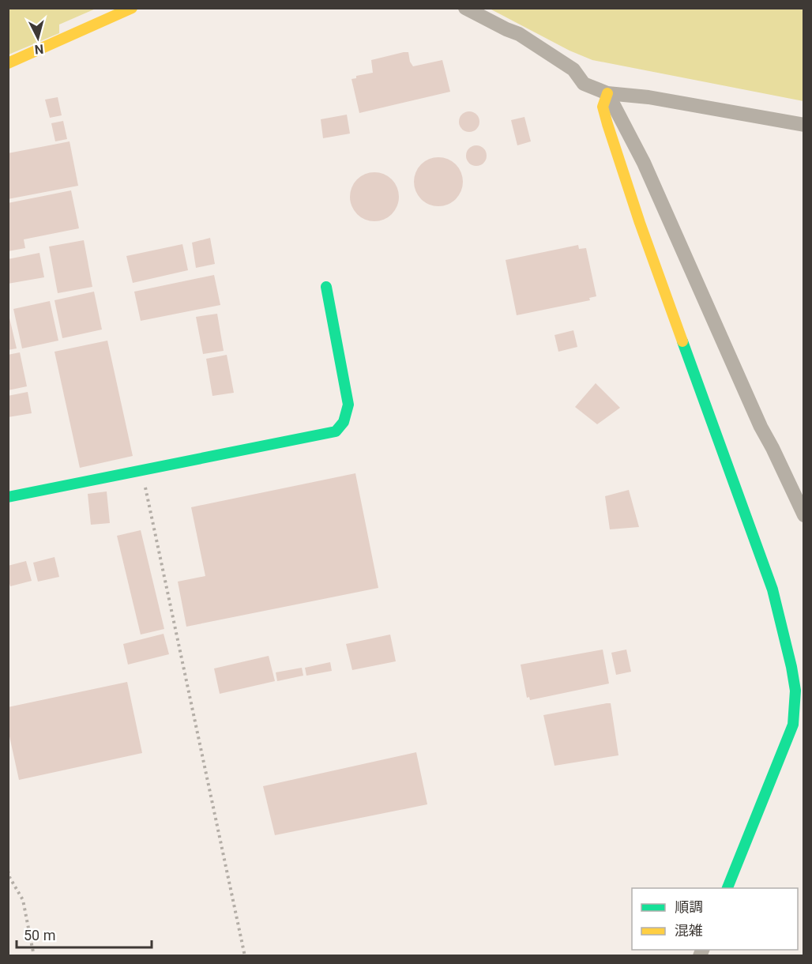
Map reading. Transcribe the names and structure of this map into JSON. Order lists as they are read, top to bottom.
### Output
{
  "legend": ["順調", "混雑"],
  "scale_bar": "50 m",
  "north": "bottom"
}
